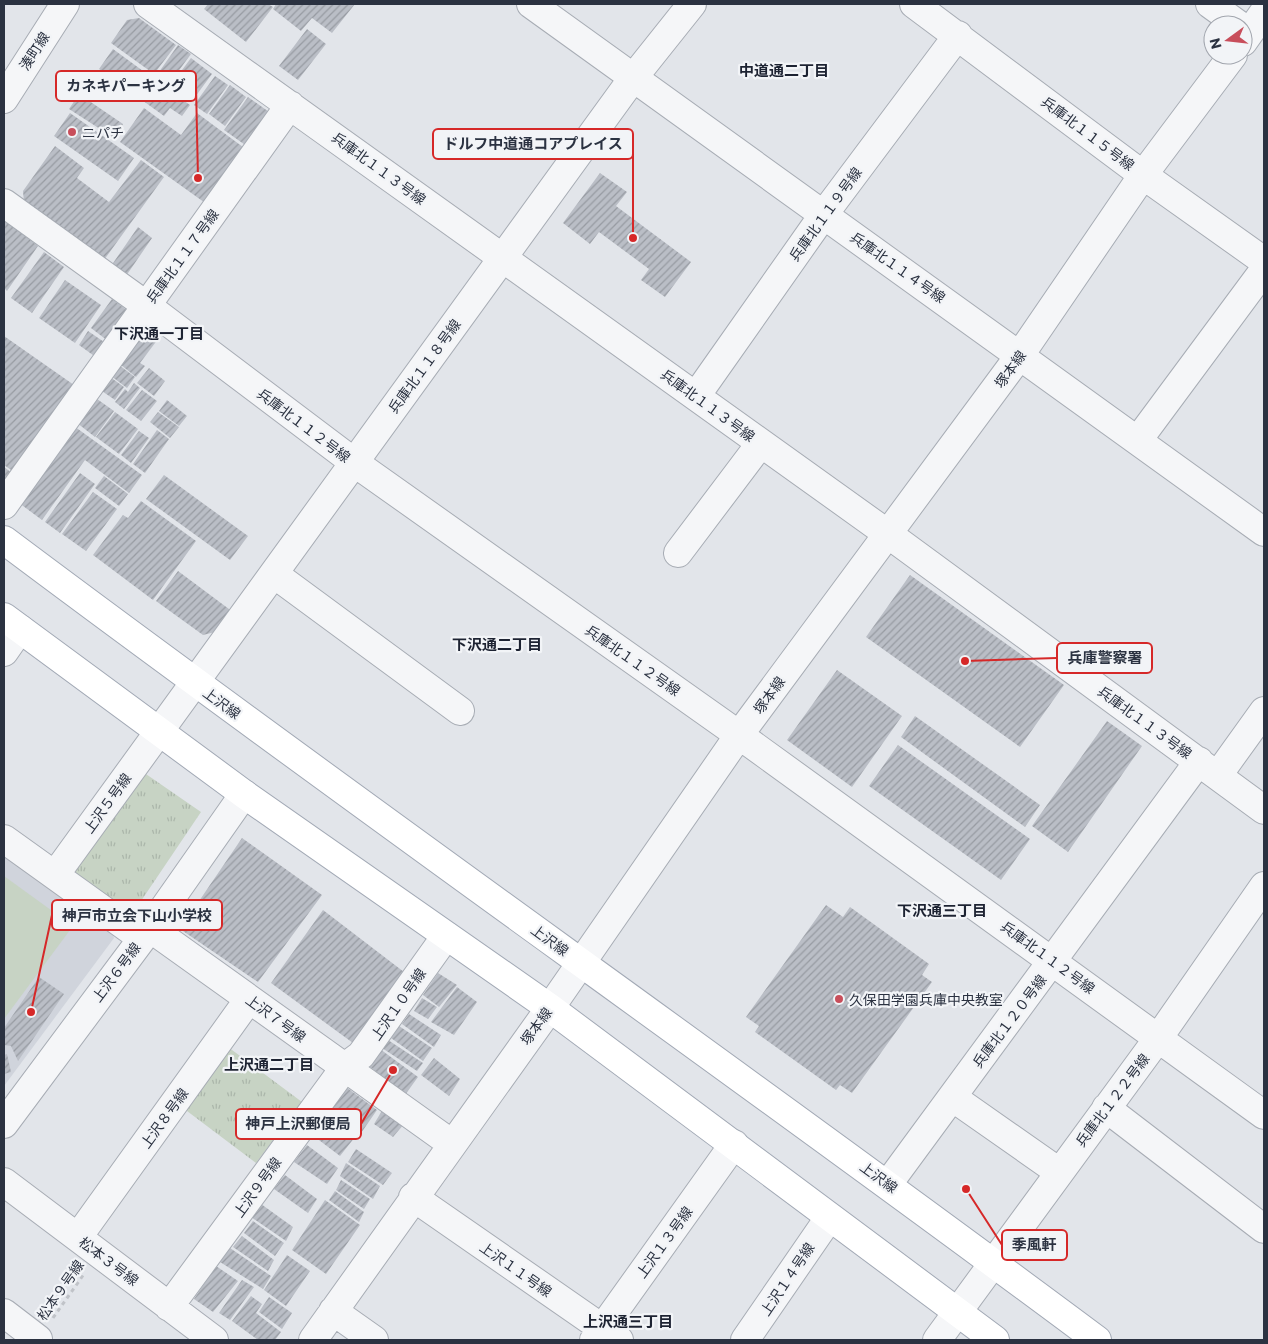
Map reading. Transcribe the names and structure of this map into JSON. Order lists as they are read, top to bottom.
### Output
{
  "streets": {
    "main road": ["上沢線"],
    "street": [
      "湊町線",
      "兵庫北１１５号線",
      "兵庫北１１３号線",
      "兵庫北１１９号線",
      "兵庫北１１７号線",
      "兵庫北１１４号線",
      "兵庫北１１８号線",
      "塚本線",
      "兵庫北１１２号線",
      "上沢５号線",
      "上沢６号線",
      "上沢１０号線",
      "上沢７号線",
      "兵庫北１２０号線",
      "兵庫北１２２号線",
      "上沢８号線",
      "上沢９号線",
      "上沢１３号線",
      "松本３号線",
      "上沢１１号線",
      "上沢１４号線"
    ],
    "path": ["松本９号線"]
  },
  "crossings": [
    ["兵庫北１１５号線", "兵庫北１１９号線"],
    ["兵庫北１１５号線", "塚本線"],
    ["兵庫北１１３号線", "兵庫北１１９号線"],
    ["兵庫北１１３号線", "兵庫北１１７号線"],
    ["兵庫北１１３号線", "兵庫北１１８号線"],
    ["兵庫北１１３号線", "塚本線"],
    ["兵庫北１１３号線", "兵庫北１２０号線"],
    ["兵庫北１１９号線", "兵庫北１１４号線"],
    ["兵庫北１１７号線", "兵庫北１１２号線"],
    ["兵庫北１１４号線", "兵庫北１１８号線"],
    ["兵庫北１１４号線", "塚本線"],
    ["兵庫北１１８号線", "兵庫北１１２号線"],
    ["兵庫北１１８号線", "上沢線"],
    ["兵庫北１１８号線", "上沢５号線"],
    ["塚本線", "兵庫北１１２号線"],
    ["塚本線", "上沢線"],
    ["塚本線", "上沢７号線"],
    ["塚本線", "上沢１１号線"],
    ["兵庫北１１２号線", "兵庫北１２０号線"],
    ["兵庫北１１２号線", "兵庫北１２２号線"],
    ["上沢線", "兵庫北１２０号線"],
    ["上沢線", "兵庫北１２２号線"],
    ["上沢５号線", "上沢７号線"],
    ["上沢６号線", "上沢７号線"],
    ["上沢１０号線", "上沢７号線"],
    ["上沢１０号線", "上沢９号線"],
    ["上沢７号線", "上沢８号線"],
    ["上沢７号線", "上沢９号線"],
    ["上沢８号線", "松本３号線"],
    ["上沢９号線", "松本３号線"],
    ["上沢１３号線", "上沢１１号線"],
    ["松本３号線", "松本９号線"]
  ],
  "districts": [
    "中道通二丁目",
    "下沢通一丁目",
    "下沢通二丁目",
    "下沢通三丁目",
    "上沢通二丁目",
    "上沢通三丁目"
  ],
  "places": [
    "ニパチ",
    "カネキパーキング",
    "ドルフ中道通コアプレイス",
    "兵庫警察署",
    "久保田学園兵庫中央教室",
    "神戸市立会下山小学校",
    "神戸上沢郵便局",
    "季風軒"
  ],
  "north": "left"
}
